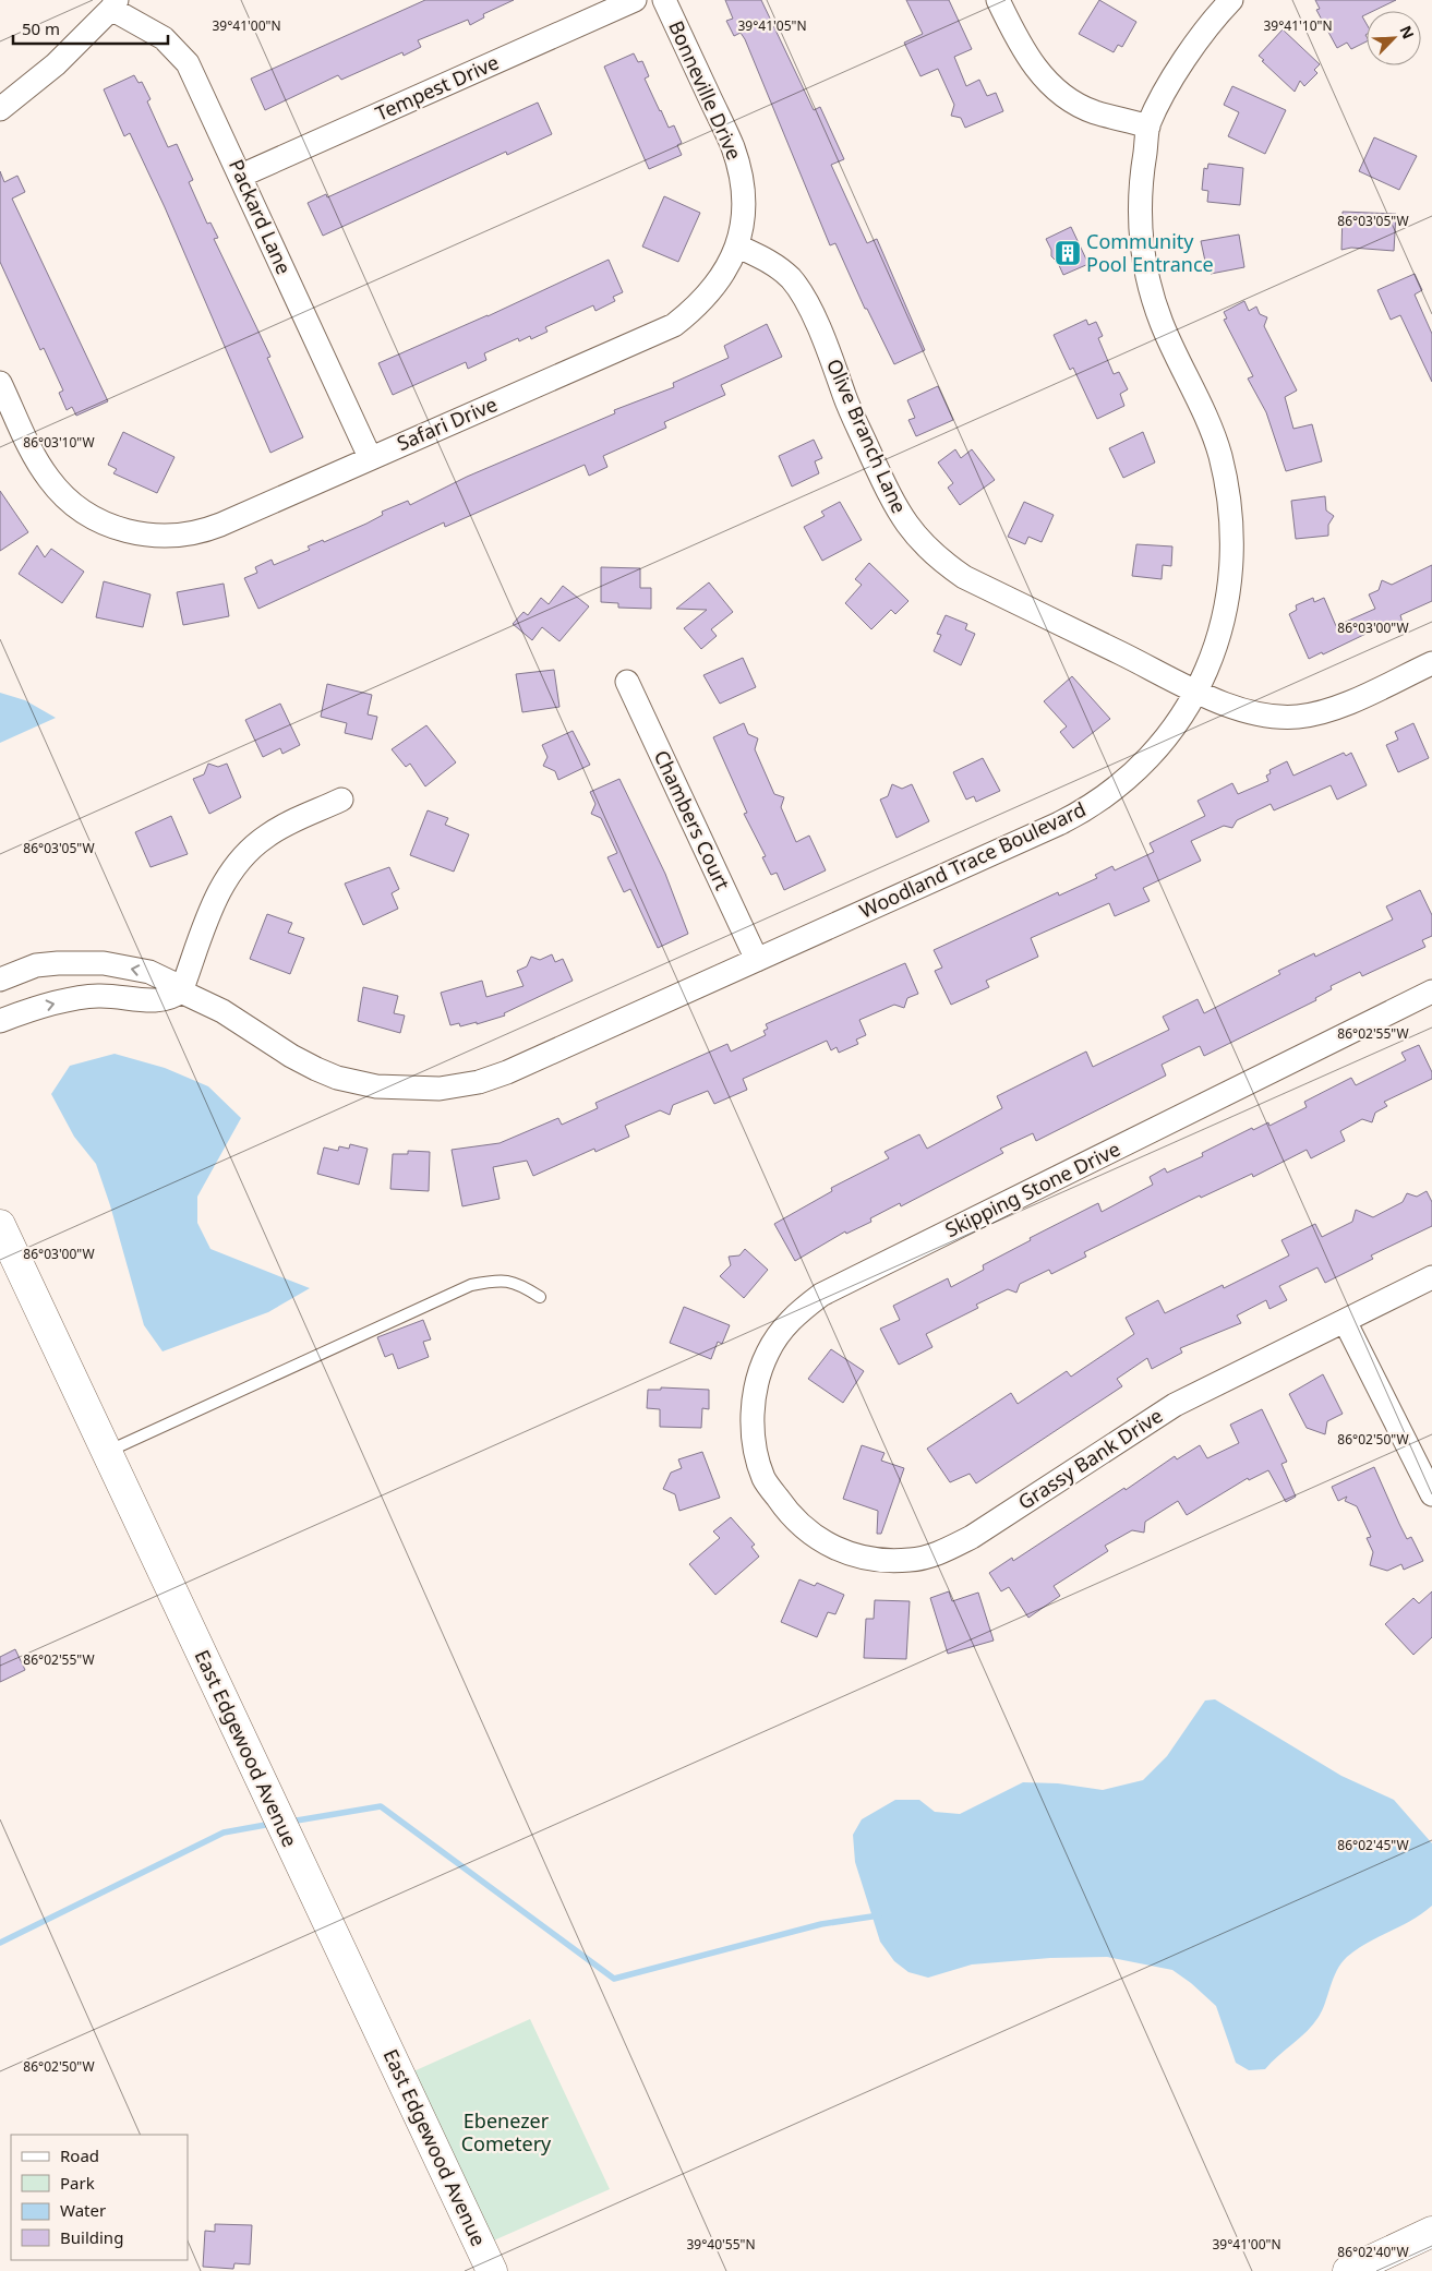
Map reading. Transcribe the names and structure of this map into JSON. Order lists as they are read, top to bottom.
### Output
{
  "streets": {
    "main road": ["East Edgewood Avenue"],
    "street": [
      "Tempest Drive",
      "Bonneville Drive",
      "Packard Lane",
      "Safari Drive",
      "Olive Branch Lane",
      "Chambers Court",
      "Woodland Trace Boulevard",
      "Skipping Stone Drive",
      "Grassy Bank Drive"
    ]
  },
  "crossings": [
    ["Tempest Drive", "Packard Lane"],
    ["Bonneville Drive", "Safari Drive"],
    ["Bonneville Drive", "Olive Branch Lane"],
    ["Packard Lane", "Safari Drive"],
    ["Safari Drive", "Olive Branch Lane"],
    ["Olive Branch Lane", "Woodland Trace Boulevard"],
    ["Chambers Court", "Woodland Trace Boulevard"],
    ["Skipping Stone Drive", "Grassy Bank Drive"]
  ],
  "parks": ["Ebenezer Cometery"],
  "places": {
    "building": ["Community Pool Entrance"]
  },
  "legend": [
    "Road",
    "Park",
    "Water",
    "Building"
  ],
  "scale_bar": "50 m",
  "north": "top right",
  "coordinates": [
    "39°41'00\"N",
    "39°41'05\"N",
    "39°41'10\"N",
    "86°03'05\"W",
    "86°03'10\"W",
    "86°03'00\"W",
    "86°02'55\"W",
    "86°02'50\"W",
    "86°02'45\"W",
    "39°40'55\"N",
    "86°02'40\"W"
  ]
}
